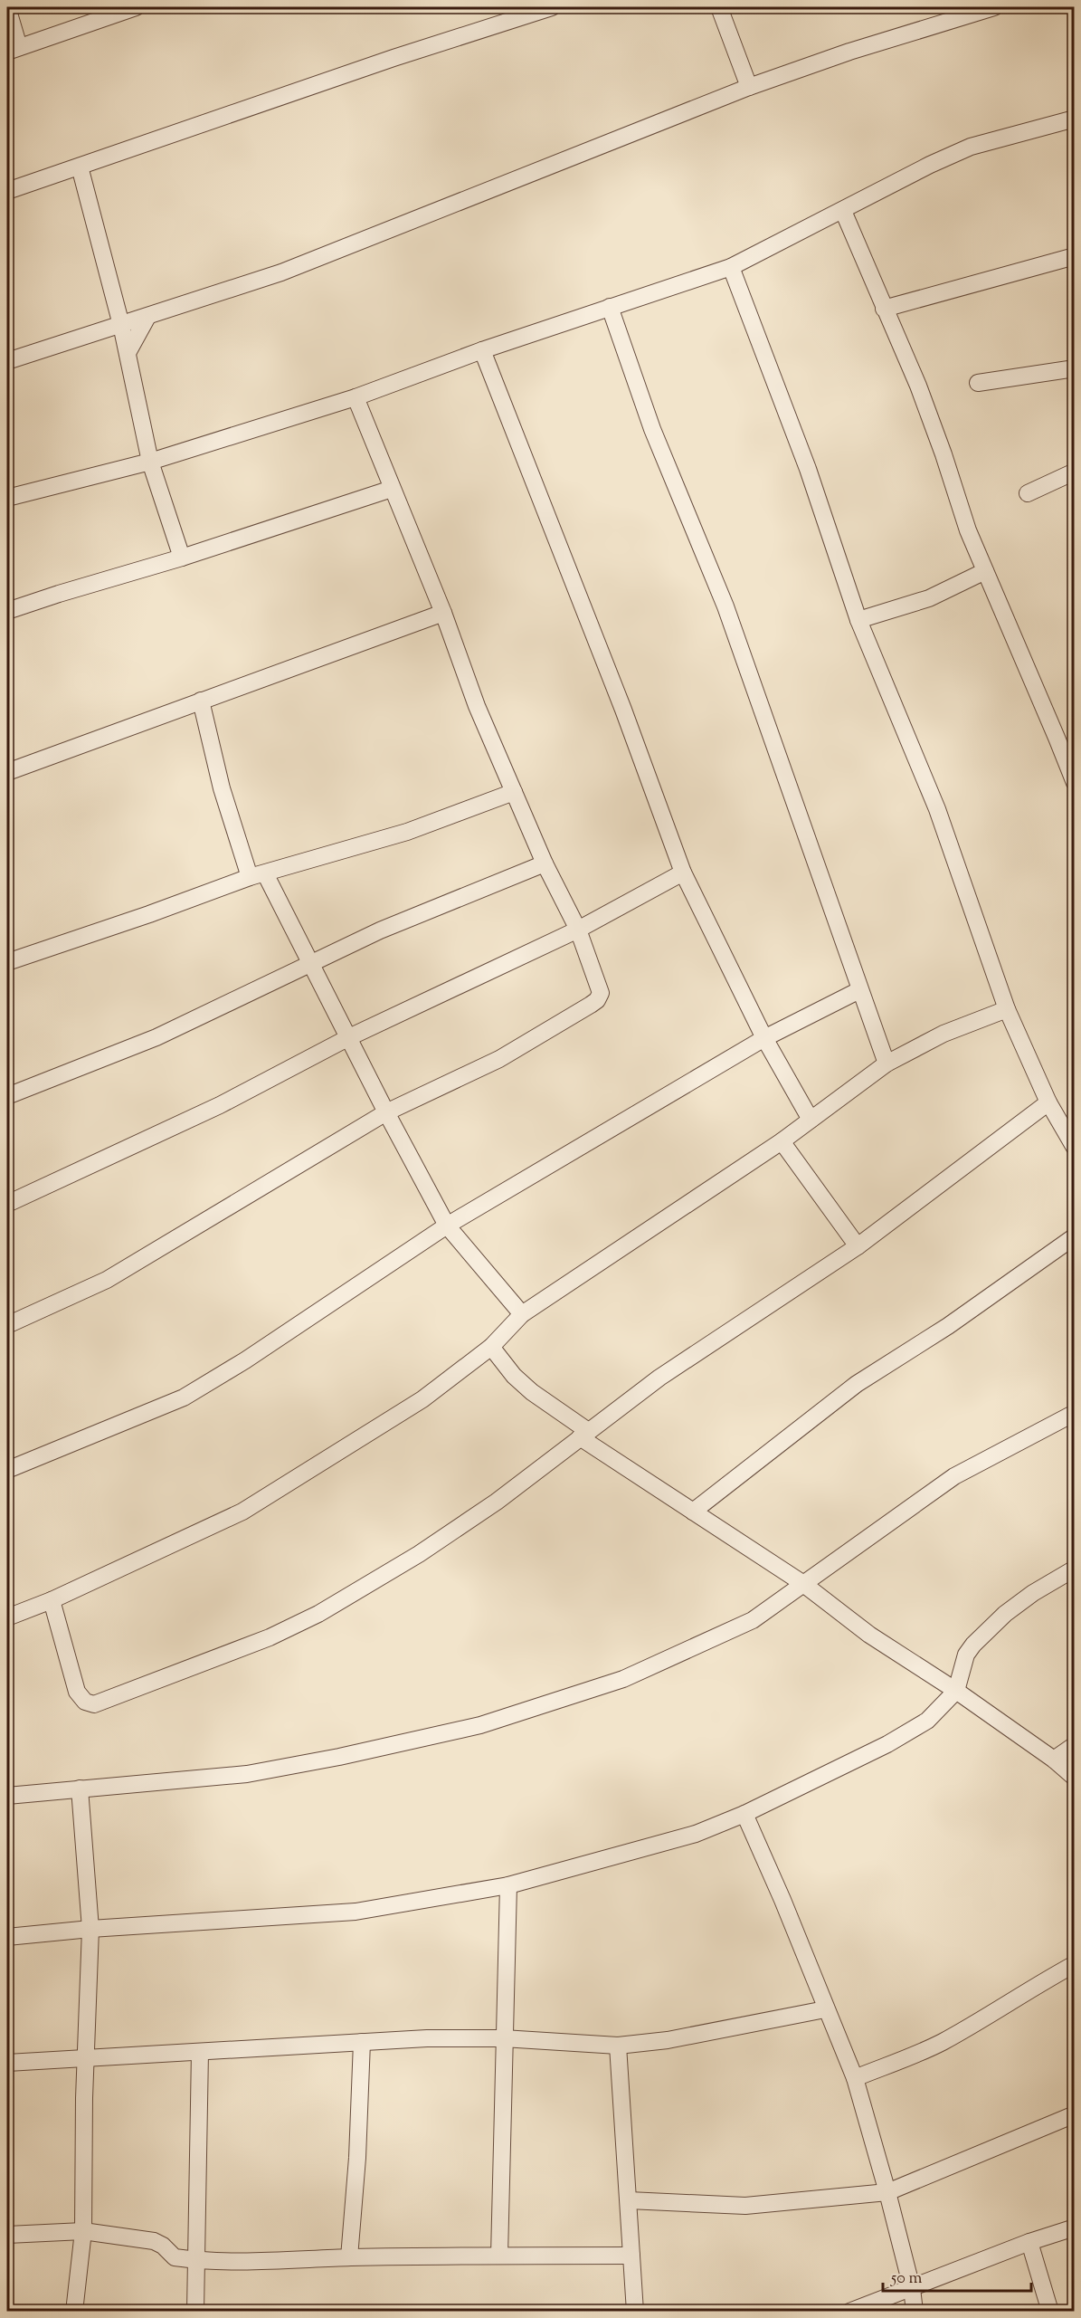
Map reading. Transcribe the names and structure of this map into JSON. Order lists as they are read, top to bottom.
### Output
{
  "scale_bar": "50 m"
}
